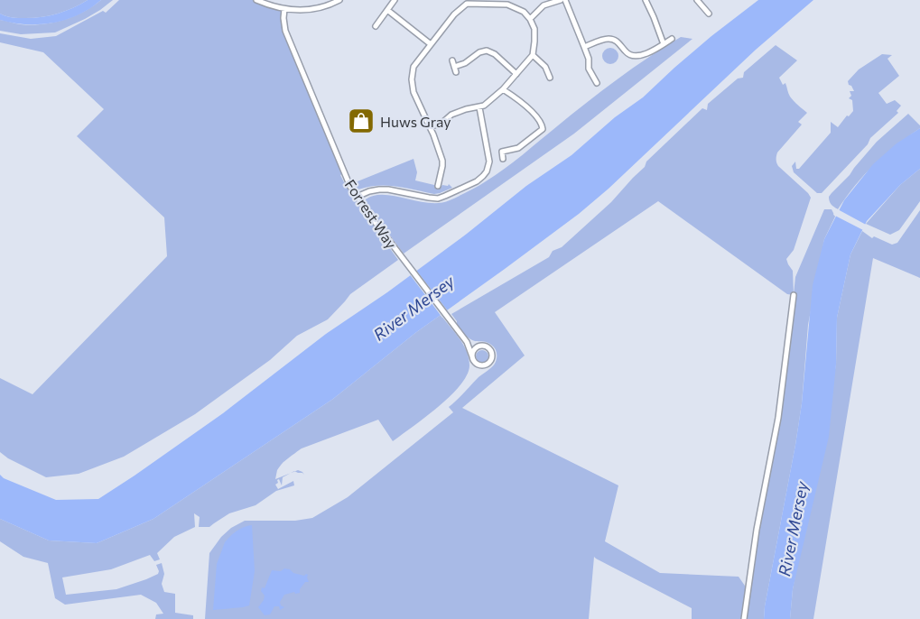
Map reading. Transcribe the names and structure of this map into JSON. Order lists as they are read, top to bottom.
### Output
{
  "streets": {
    "street": ["Forrest Way"]
  },
  "water": ["River Mersey"],
  "places": {
    "shop": ["Huws Gray"]
  }
}
